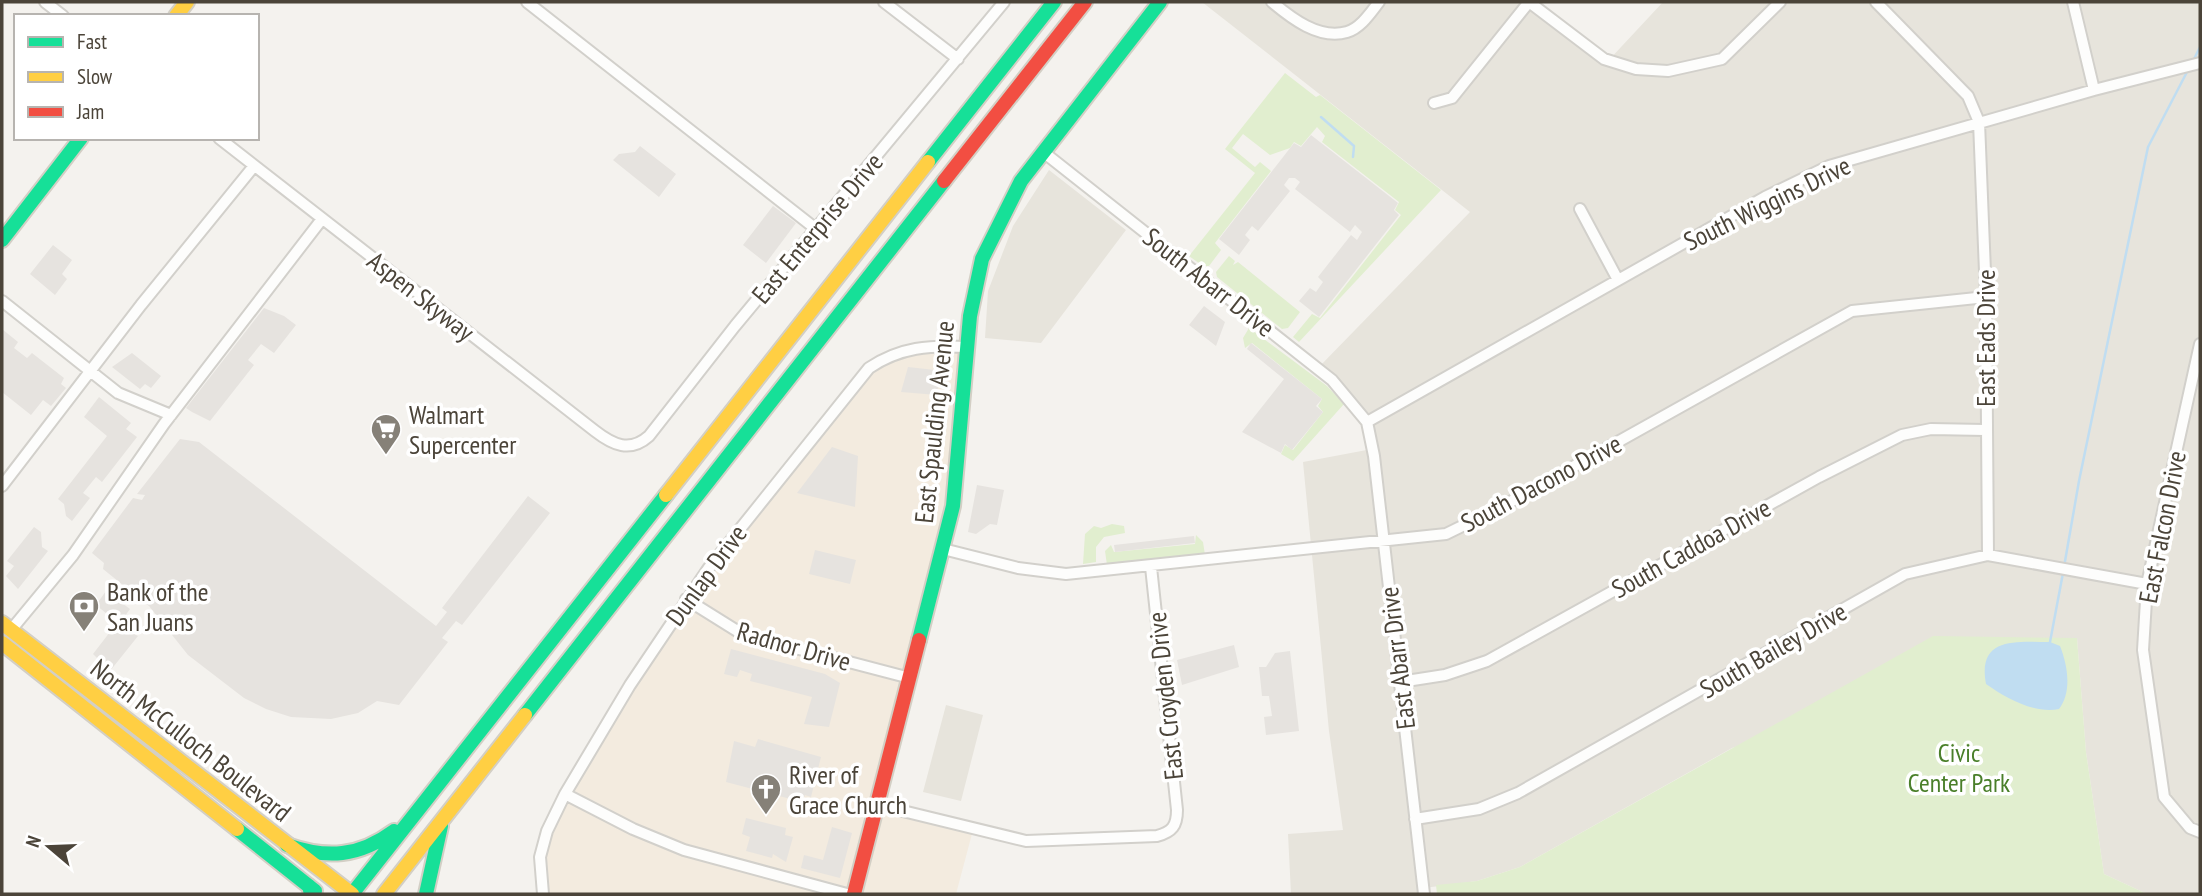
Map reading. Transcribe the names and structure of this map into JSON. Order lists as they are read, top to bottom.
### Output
{
  "streets": {
    "main road": ["East Spaulding Avenue", "North McCulloch Boulevard"],
    "street": [
      "South Wiggins Drive",
      "East Enterprise Drive",
      "South Abarr Drive",
      "Aspen Skyway",
      "East Eads Drive",
      "South Dacono Drive",
      "East Falcon Drive",
      "South Caddoa Drive",
      "Dunlap Drive",
      "Radnor Drive",
      "South Bailey Drive",
      "East Abarr Drive",
      "East Croyden Drive"
    ]
  },
  "crossings": [
    ["South Wiggins Drive", "South Abarr Drive"],
    ["South Wiggins Drive", "East Eads Drive"],
    ["South Wiggins Drive", "East Abarr Drive"],
    ["East Enterprise Drive", "Aspen Skyway"],
    ["South Abarr Drive", "East Spaulding Avenue"],
    ["South Abarr Drive", "East Abarr Drive"],
    ["East Eads Drive", "South Dacono Drive"],
    ["East Eads Drive", "South Caddoa Drive"],
    ["East Eads Drive", "South Bailey Drive"],
    ["East Spaulding Avenue", "South Dacono Drive"],
    ["East Spaulding Avenue", "Dunlap Drive"],
    ["East Spaulding Avenue", "Radnor Drive"],
    ["East Spaulding Avenue", "East Croyden Drive"],
    ["South Dacono Drive", "East Abarr Drive"],
    ["South Dacono Drive", "East Croyden Drive"],
    ["East Falcon Drive", "South Bailey Drive"],
    ["South Caddoa Drive", "East Abarr Drive"],
    ["Dunlap Drive", "Radnor Drive"],
    ["South Bailey Drive", "East Abarr Drive"]
  ],
  "parks": ["Civic Center Park"],
  "places": {
    "supermarket": ["Walmart Supercenter"],
    "bank": ["Bank of the San Juans"],
    "church": ["River of Grace Church"]
  },
  "legend": ["Fast", "Slow", "Jam"],
  "north": "left"
}
